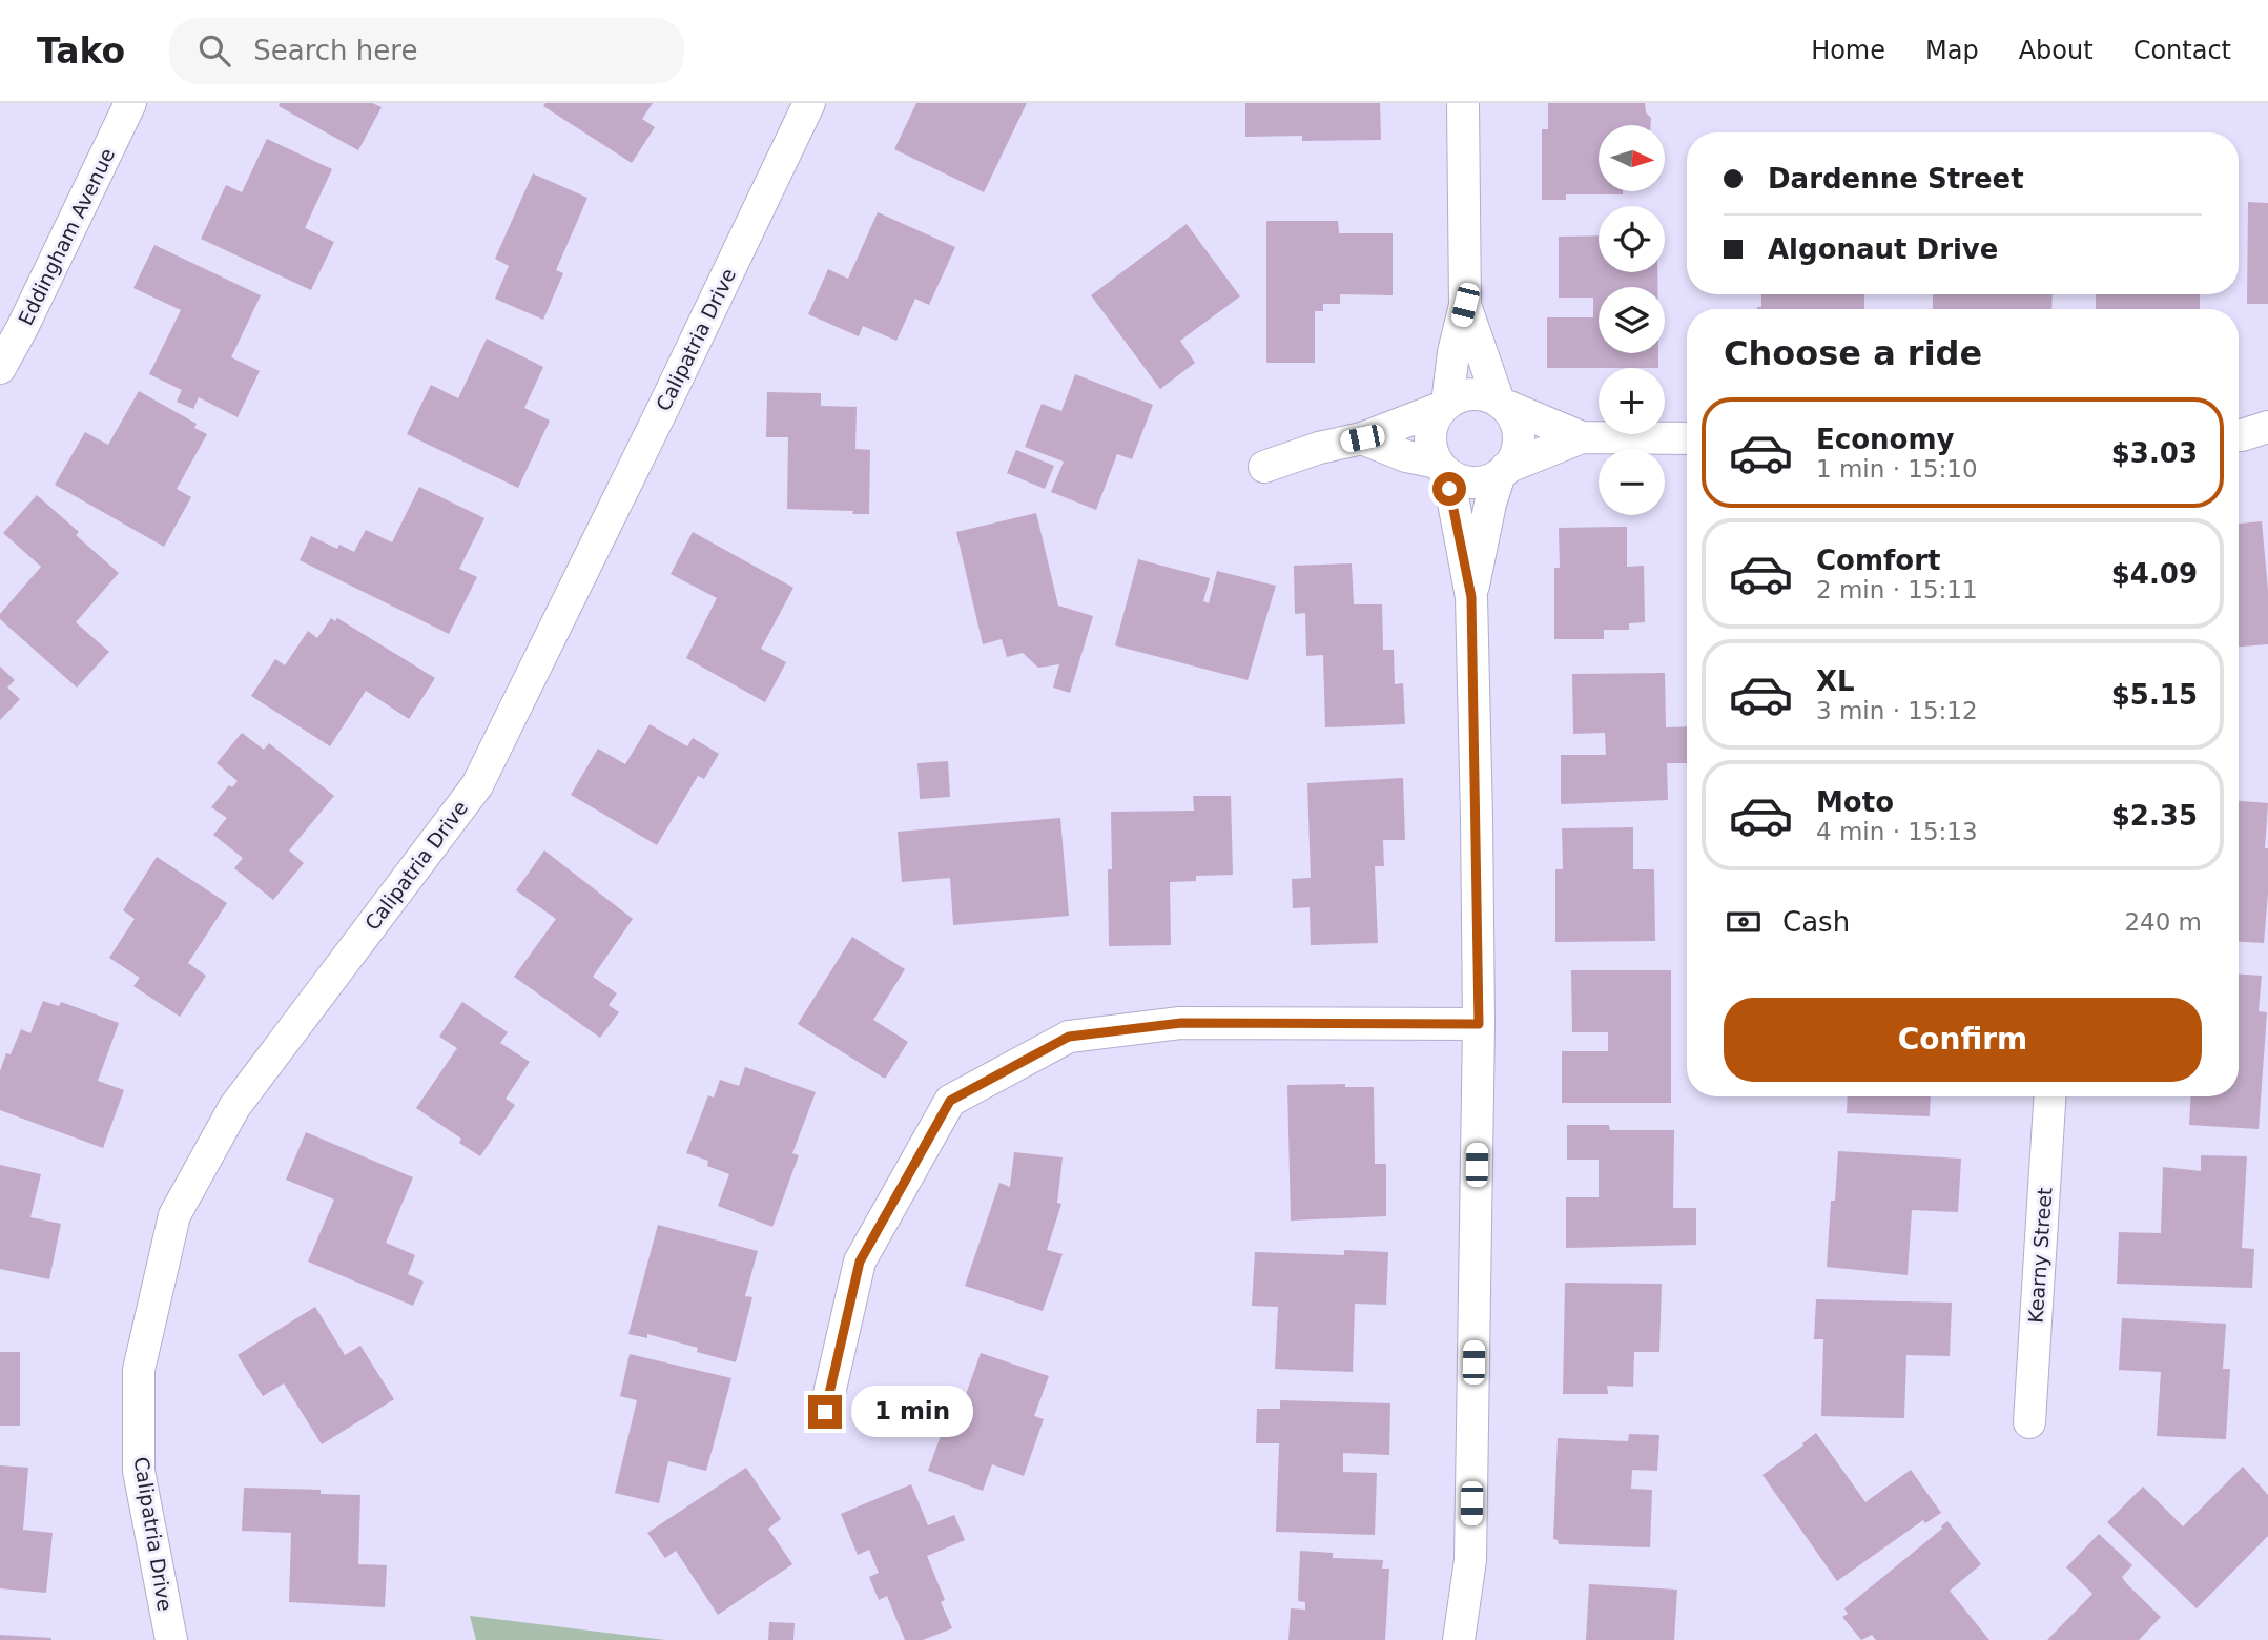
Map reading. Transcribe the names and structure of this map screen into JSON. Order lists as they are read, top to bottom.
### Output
{
  "streets": {
    "street": ["Eddingham Avenue", "Calipatria Drive", "Kearny Street"]
  },
  "north": "right",
  "page": {
    "header": "Tako",
    "search": "Search here",
    "nav": [
      "Home",
      "Map",
      "About",
      "Contact"
    ],
    "map_buttons": ["+", "−"],
    "banner": ["Dardenne Street", "Algonaut Drive"],
    "heading": "Choose a ride",
    "list": [
      {
        "name": "Economy",
        "note": "1 min · 15:10",
        "value": "$3.03"
      },
      {
        "name": "Comfort",
        "note": "2 min · 15:11",
        "value": "$4.09"
      },
      {
        "name": "XL",
        "note": "3 min · 15:12",
        "value": "$5.15"
      },
      {
        "name": "Moto",
        "note": "4 min · 15:13",
        "value": "$2.35"
      }
    ],
    "pay": ["Cash", "240 m"],
    "buttons": "Confirm",
    "bubble": "1 min"
  }
}
